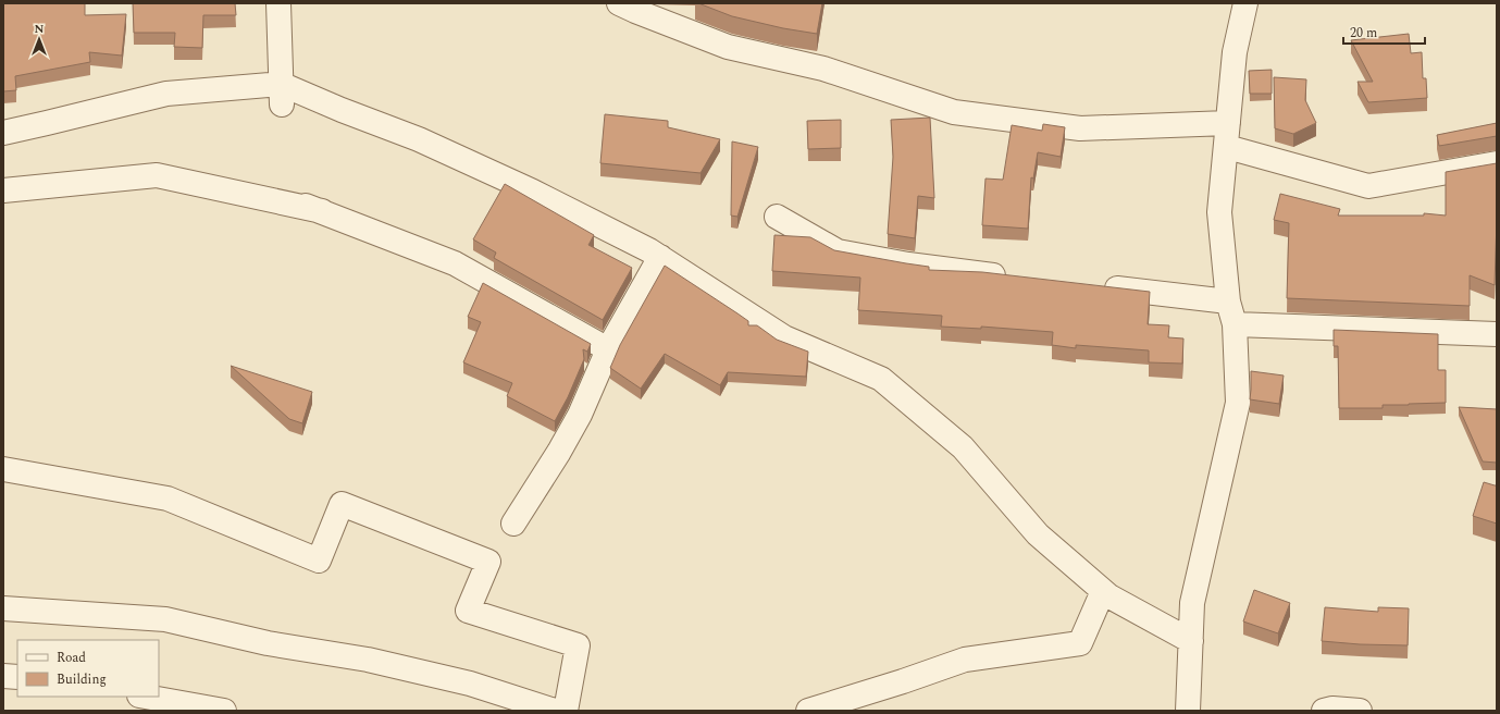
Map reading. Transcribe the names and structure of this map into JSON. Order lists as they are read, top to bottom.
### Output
{
  "legend": ["Road", "Building"],
  "scale_bar": "20 m",
  "north": "top"
}
